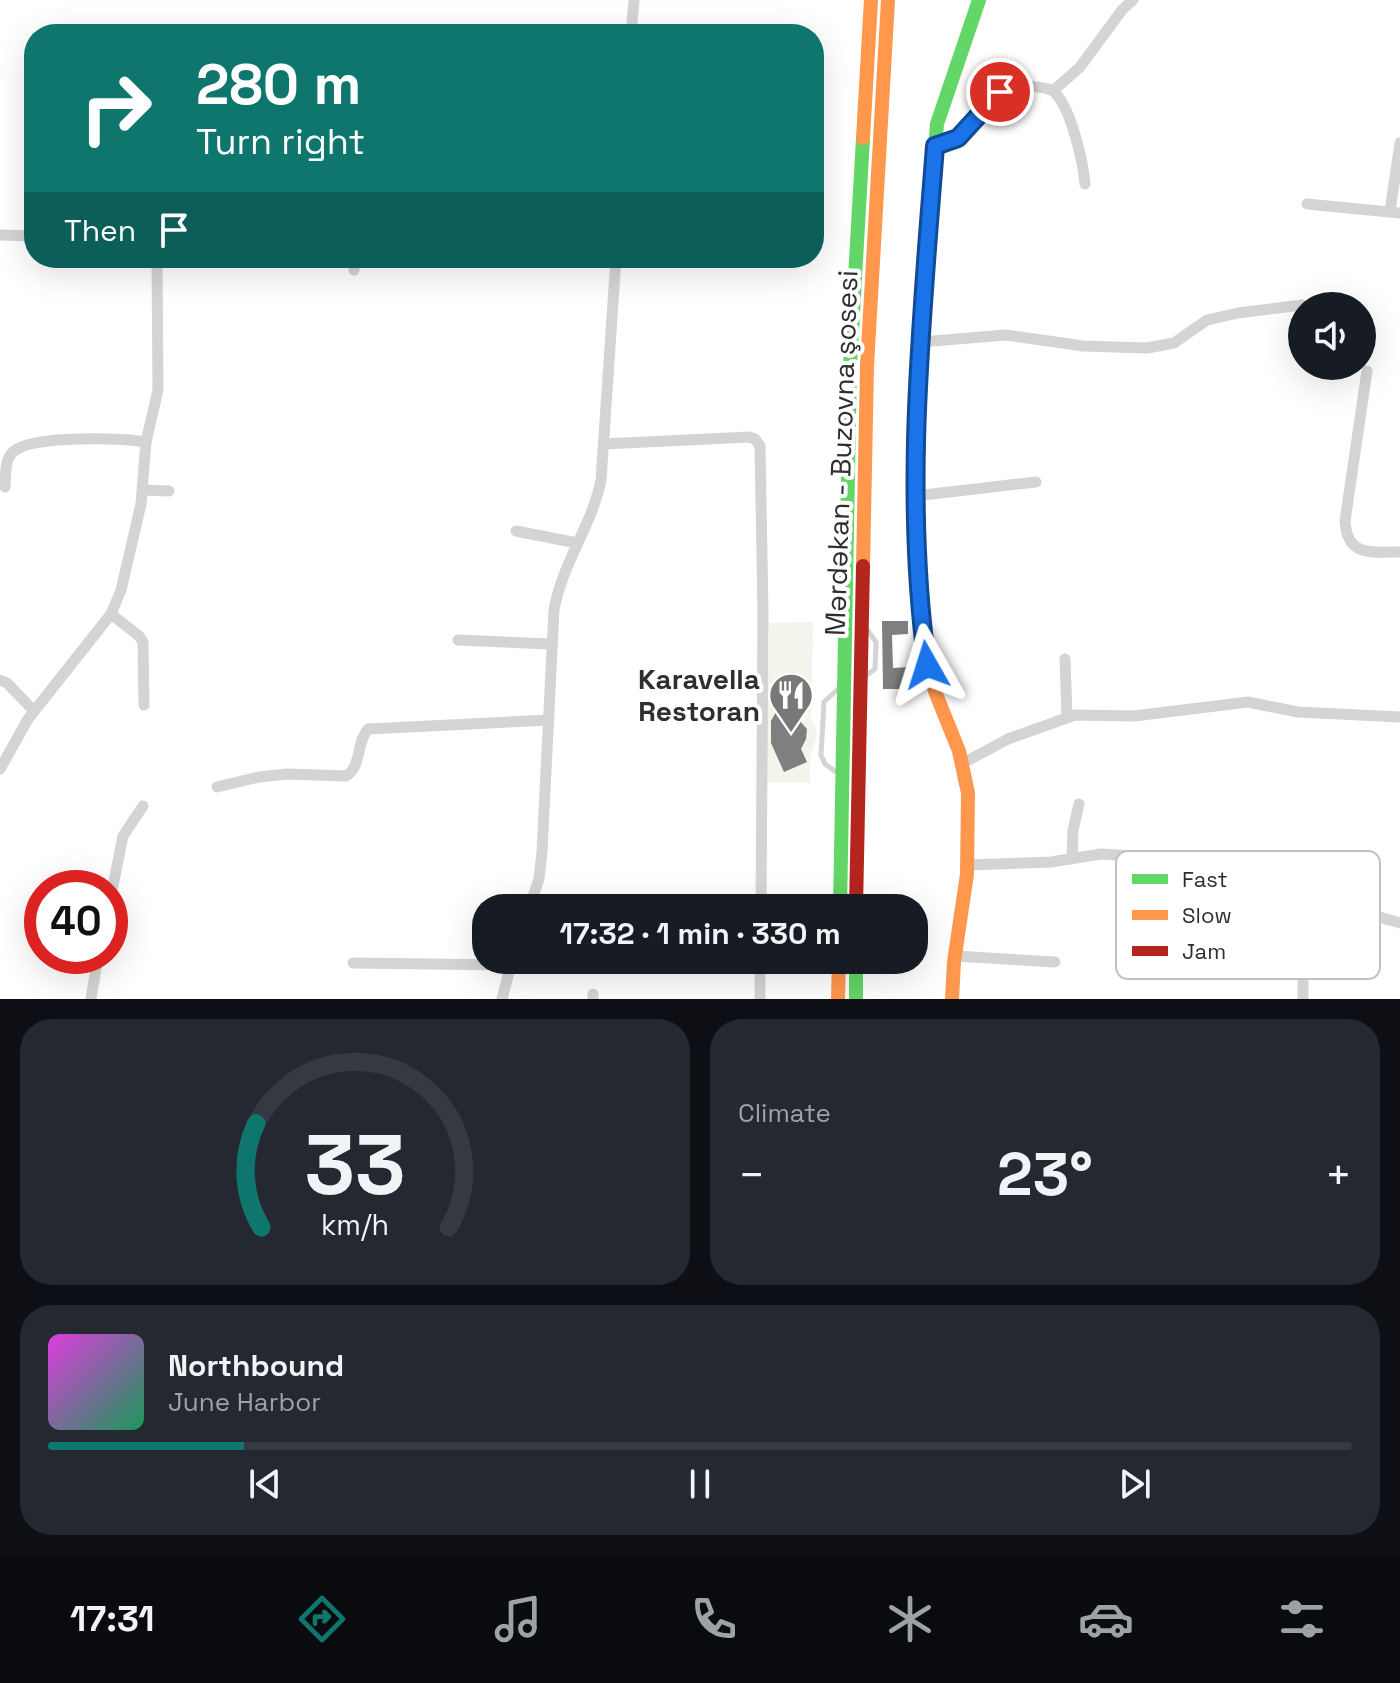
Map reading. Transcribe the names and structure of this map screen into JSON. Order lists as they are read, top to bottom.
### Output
{
  "streets": {
    "main road": ["Mərdəkan - Buzovna şosesi"]
  },
  "places": {
    "restaurant": ["Karavella Restoran"]
  },
  "legend": ["Fast", "Slow", "Jam"],
  "page": {
    "turn": ["280 m", "Turn right"],
    "then": "Then",
    "limit": "40",
    "trip": "17:32 · 1 min · 330 m",
    "tile": "Climate",
    "heat": ["−", "23°", "+"],
    "song": ["Northbound", "June Harbor"],
    "tabs": "17:31",
    "gauge": ["33", "km/h"]
  }
}
